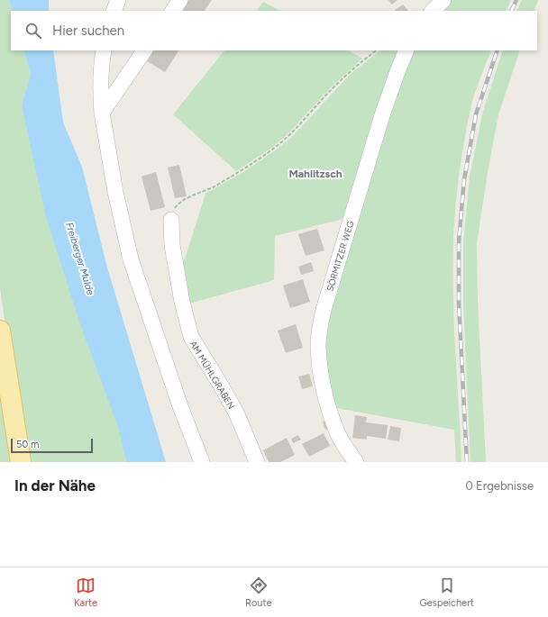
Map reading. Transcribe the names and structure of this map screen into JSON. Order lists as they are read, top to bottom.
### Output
{
  "streets": {
    "street": ["SÖRMITZER WEG", "AM MÜHLGRABEN"]
  },
  "districts": ["Mahlitzsch"],
  "water": ["Freiberger Mulde"],
  "scale_bar": "50 m",
  "page": {
    "search": "Hier suchen",
    "scale": "50 m",
    "heading": ["In der Nähe", "0 Ergebnisse"],
    "nav": ["Karte", "Route", "Gespeichert"]
  }
}
